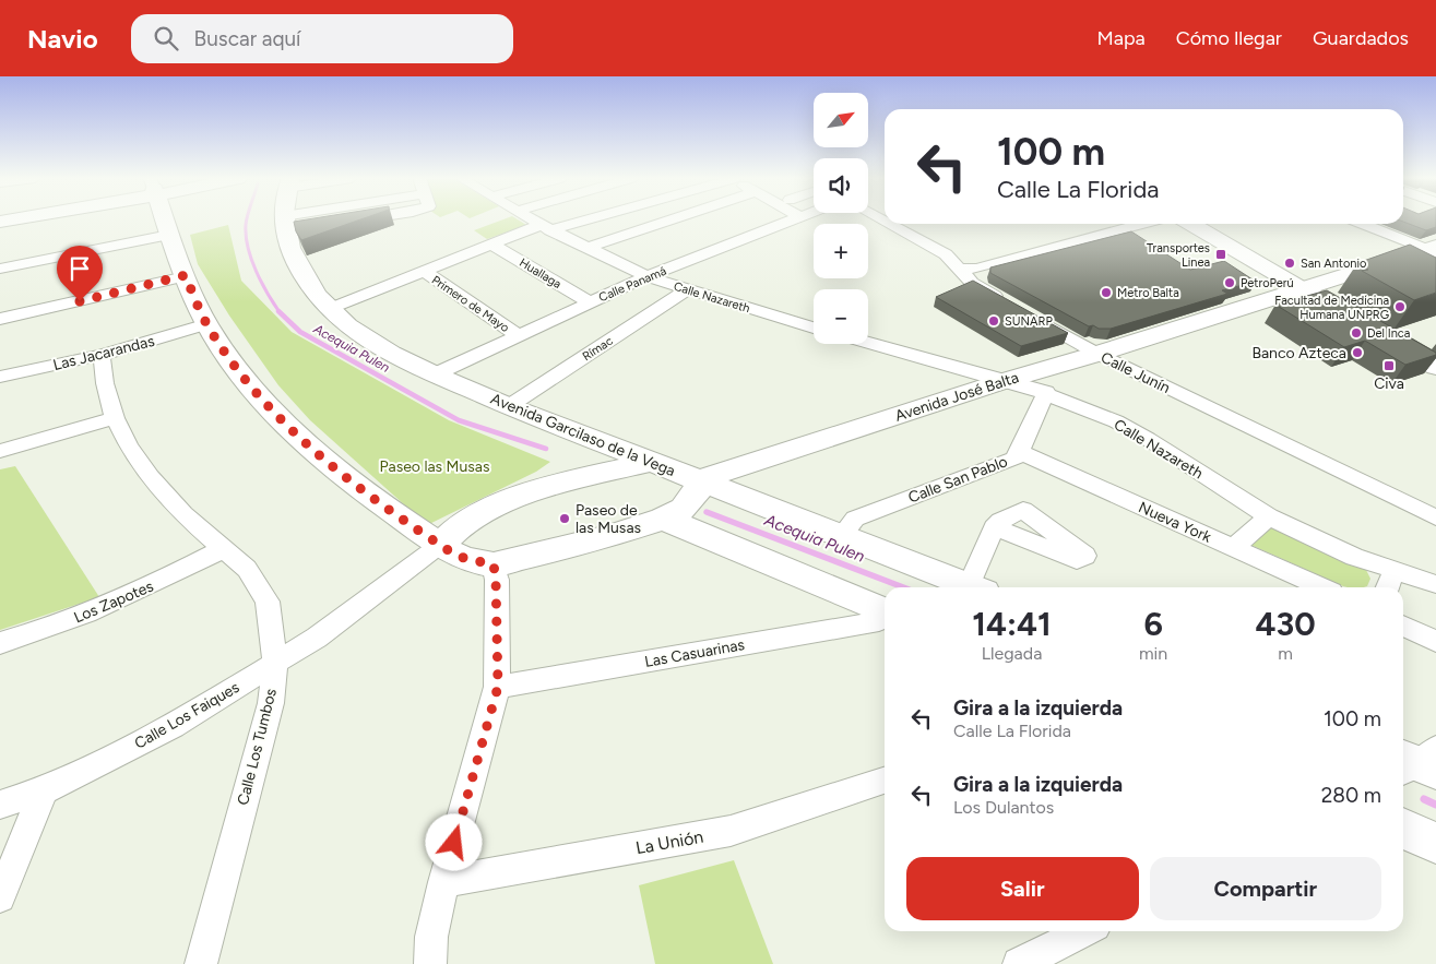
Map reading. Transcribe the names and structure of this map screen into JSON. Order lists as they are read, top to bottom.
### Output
{
  "streets": {
    "street": [
      "Huallaga",
      "Calle Panamá",
      "Calle Nazareth",
      "Primero de Mayo",
      "Rímac",
      "Las Jacarandas",
      "Calle Junín",
      "Avenida José Balta",
      "Avenida Garcilaso de la Vega",
      "Calle San Pablo",
      "Nueva York",
      "Los Zapotes",
      "Las Casuarinas",
      "Calle Los Faiques",
      "Calle Los Tumbos",
      "La Unión"
    ]
  },
  "crossings": [
    ["Huallaga", "Calle Panamá"],
    ["Calle Panamá", "Calle Nazareth"],
    ["Calle Panamá", "Primero de Mayo"],
    ["Calle Panamá", "Avenida Garcilaso de la Vega"],
    ["Calle Nazareth", "Rímac"],
    ["Calle Nazareth", "Avenida José Balta"],
    ["Calle Nazareth", "Calle San Pablo"],
    ["Rímac", "Avenida Garcilaso de la Vega"],
    ["Las Jacarandas", "Calle Los Tumbos"],
    ["Calle Junín", "Avenida José Balta"],
    ["Avenida José Balta", "Avenida Garcilaso de la Vega"],
    ["Avenida Garcilaso de la Vega", "Calle San Pablo"],
    ["Calle San Pablo", "Nueva York"],
    ["Los Zapotes", "Calle Los Tumbos"],
    ["Calle Los Faiques", "Calle Los Tumbos"]
  ],
  "water": ["Acequia Pulen"],
  "parks": ["Paseo las Musas"],
  "places": {
    "transit": ["Transportes Linea", "Civa"],
    "other": [
      "San Antonio",
      "PetroPerú",
      "Metro Balta",
      "Facultad de Medicina Humana UNPRG",
      "SUNARP",
      "Del Inca",
      "Banco Azteca",
      "Paseo de las Musas"
    ]
  },
  "north": "top right",
  "page": {
    "header": "Navio",
    "search": "Buscar aquí",
    "nav": ["Mapa", "Cómo llegar", "Guardados"],
    "map_buttons": ["+", "−"],
    "turn": ["100 m", "Calle La Florida"],
    "eta": [
      "14:41",
      "Llegada",
      "6",
      "min",
      "430",
      "m"
    ],
    "list": [
      {
        "name": "Gira a la izquierda",
        "note": "Calle La Florida",
        "value": "100 m"
      },
      {
        "name": "Gira a la izquierda",
        "note": "Los Dulantos",
        "value": "280 m"
      }
    ],
    "buttons": ["Salir", "Compartir"]
  }
}
